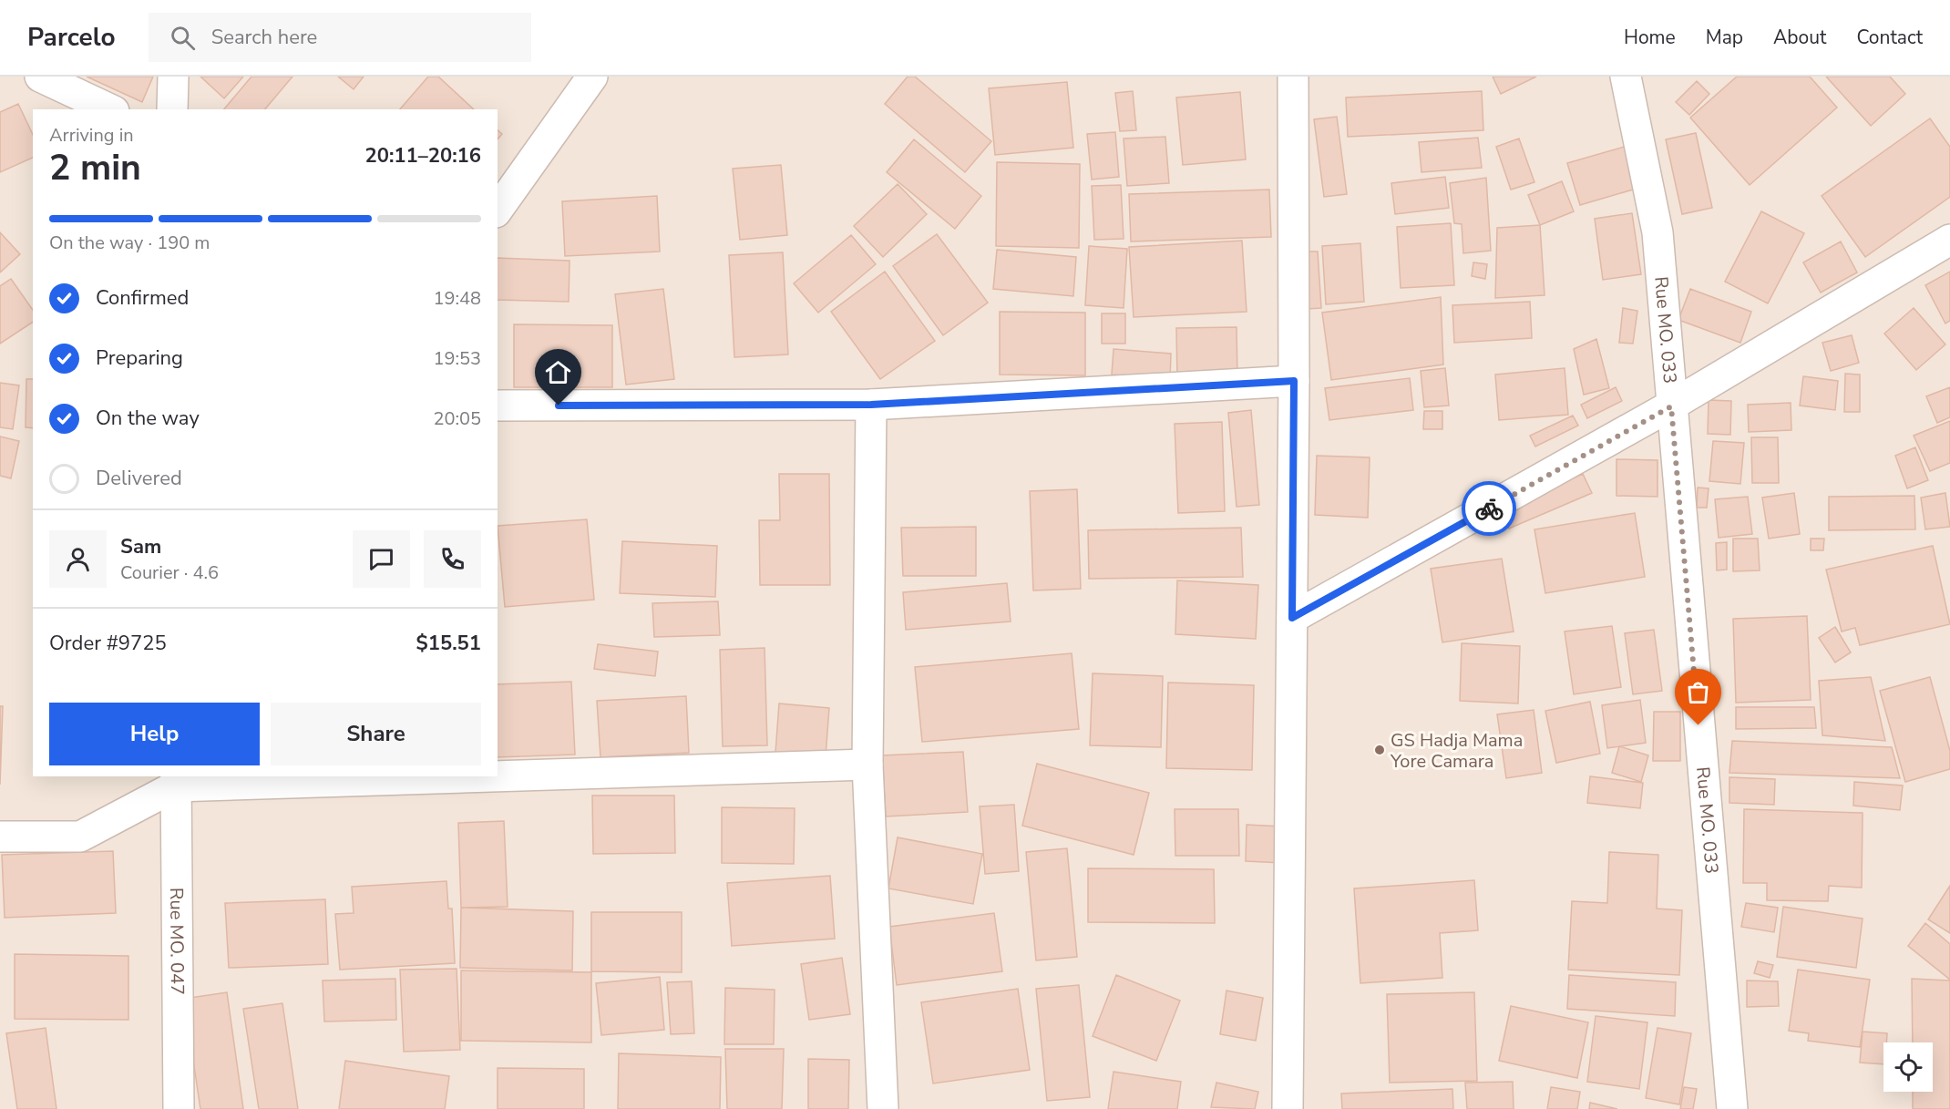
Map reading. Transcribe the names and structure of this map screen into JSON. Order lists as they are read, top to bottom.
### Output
{
  "streets": {
    "street": ["Rue MO. 033", "Rue MO. 047"]
  },
  "places": ["GS Hadja Mama Yore Camara"],
  "page": {
    "header": "Parcelo",
    "search": "Search here",
    "nav": [
      "Home",
      "Map",
      "About",
      "Contact"
    ],
    "heading": ["2 min", "Arriving in", "20:11–20:16"],
    "panel": [
      "Sam",
      "Courier · 4.6",
      "Order #9725",
      "$15.51"
    ],
    "bar": "On the way · 190 m",
    "list": [
      ["Confirmed", "19:48"],
      ["Preparing", "19:53"],
      ["On the way", "20:05"],
      "Delivered"
    ],
    "buttons": ["Help", "Share"]
  }
}
